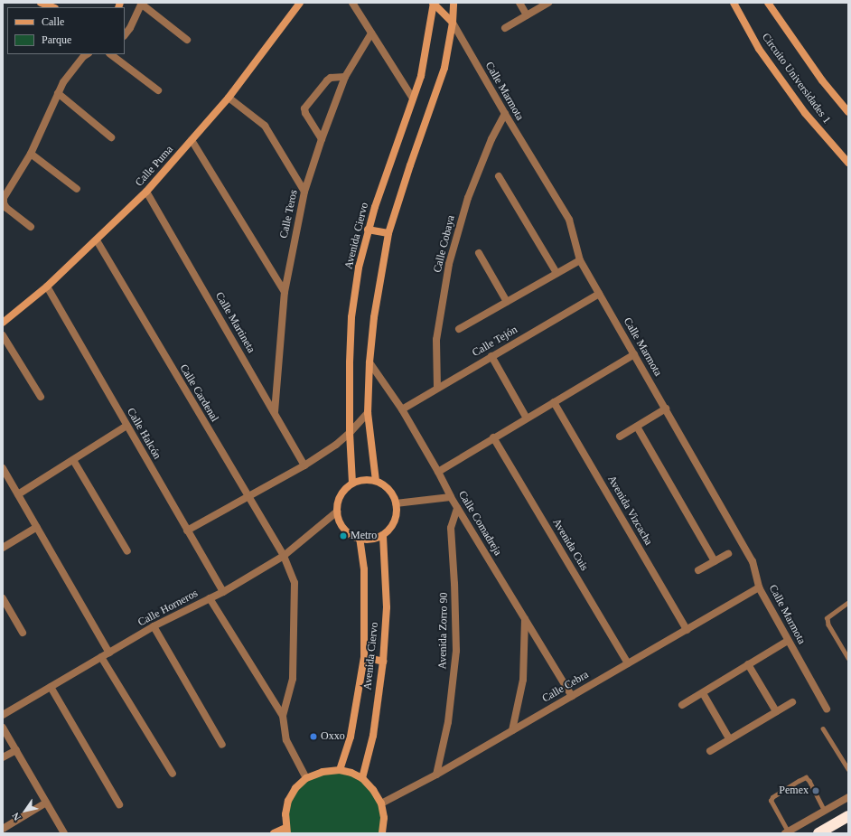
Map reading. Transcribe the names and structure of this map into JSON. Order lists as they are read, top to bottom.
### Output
{
  "streets": {
    "street": [
      "Circuito Universidades 1",
      "Calle Marmota",
      "Calle Puma",
      "Calle Teros",
      "Avenida Ciervo",
      "Calle Cobaya",
      "Calle Martineta",
      "Calle Tejón",
      "Calle Cardenal",
      "Calle Halcón",
      "Avenida Vizcacha",
      "Calle Comadreja",
      "Avenida Cuis",
      "Calle Horneros",
      "Avenida Zorro 90",
      "Calle Cebra"
    ]
  },
  "crossings": [
    ["Calle Marmota", "Avenida Ciervo"],
    ["Calle Marmota", "Calle Cobaya"],
    ["Calle Marmota", "Calle Tejón"],
    ["Calle Marmota", "Calle Cebra"],
    ["Calle Puma", "Calle Martineta"],
    ["Calle Puma", "Calle Cardenal"],
    ["Calle Puma", "Calle Halcón"],
    ["Calle Teros", "Calle Martineta"],
    ["Avenida Ciervo", "Calle Horneros"],
    ["Calle Cobaya", "Calle Tejón"],
    ["Calle Tejón", "Calle Comadreja"],
    ["Calle Cardenal", "Calle Horneros"],
    ["Calle Halcón", "Calle Horneros"],
    ["Avenida Vizcacha", "Calle Cebra"],
    ["Calle Comadreja", "Avenida Zorro 90"],
    ["Calle Comadreja", "Calle Cebra"],
    ["Avenida Cuis", "Calle Cebra"],
    ["Avenida Zorro 90", "Calle Cebra"]
  ],
  "places": ["Metro", "Oxxo", "Pemex"],
  "legend": ["Calle", "Parque"],
  "north": "bottom left"
}
